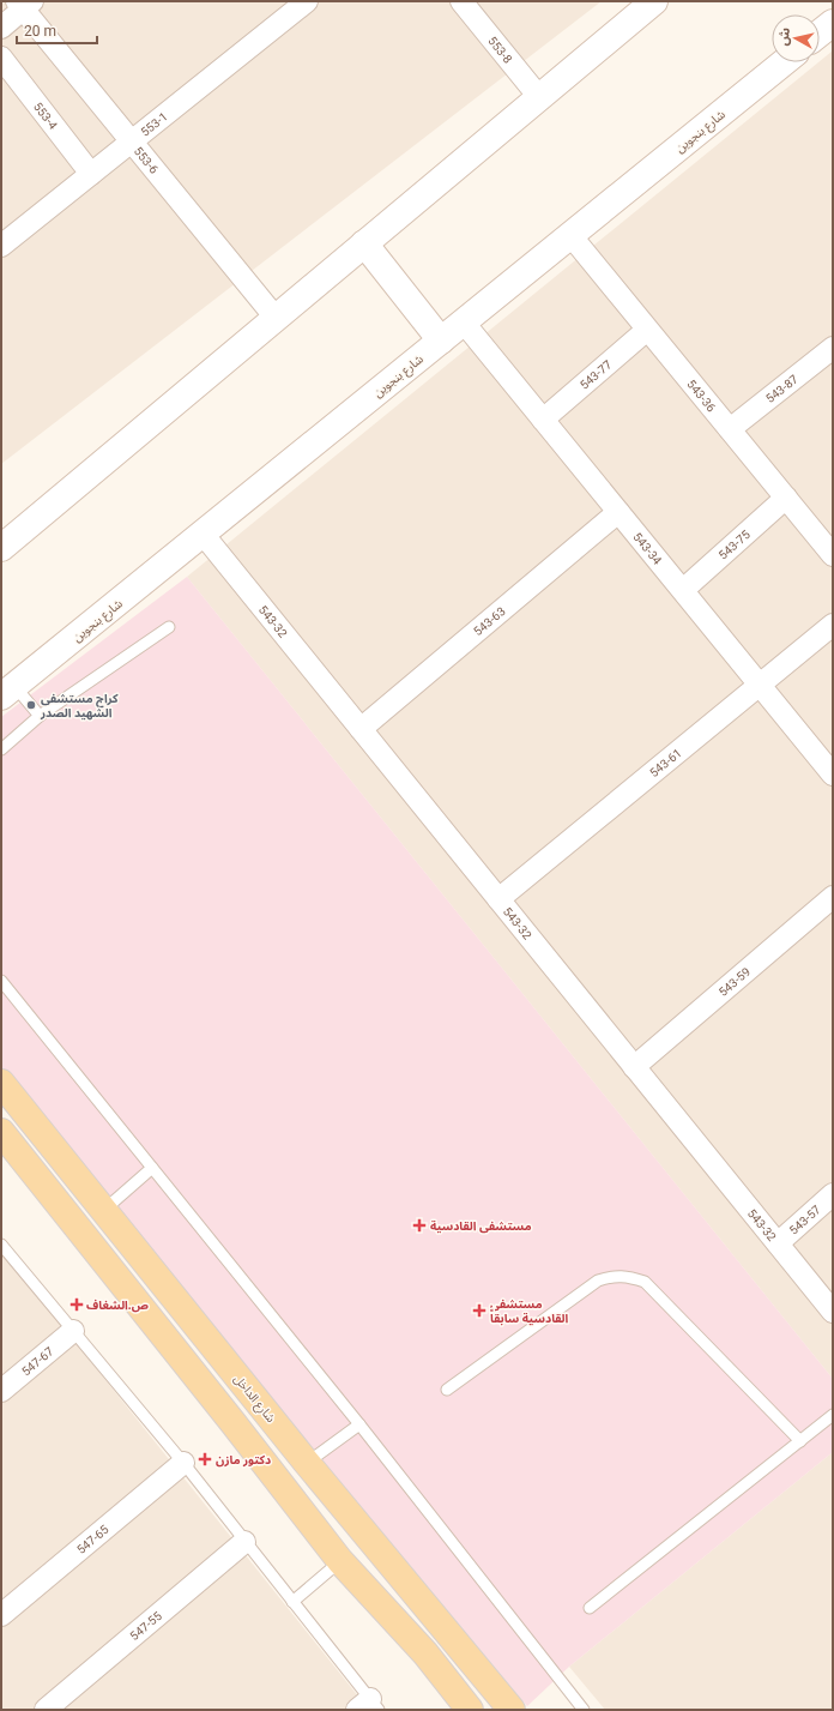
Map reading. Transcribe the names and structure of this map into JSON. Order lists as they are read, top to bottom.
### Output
{
  "streets": {
    "main road": ["شارع الداخل"],
    "street": [
      "553-8",
      "553-4",
      "553-1",
      "شارع بنجوين",
      "553-6",
      "543-77",
      "543-87",
      "543-36",
      "543-75",
      "543-34",
      "543-63",
      "543-32",
      "543-61",
      "543-59",
      "543-57",
      "547-67",
      "547-65",
      "547-55"
    ]
  },
  "crossings": [
    ["553-4", "553-1"],
    ["553-1", "553-6"],
    ["شارع بنجوين", "543-36"],
    ["شارع بنجوين", "543-34"],
    ["شارع بنجوين", "543-32"],
    ["543-77", "543-36"],
    ["543-77", "543-34"],
    ["543-87", "543-36"],
    ["543-36", "543-75"],
    ["543-75", "543-34"],
    ["543-34", "543-63"],
    ["543-34", "543-61"],
    ["543-63", "543-32"],
    ["543-32", "543-61"],
    ["543-32", "543-59"],
    ["543-32", "543-57"]
  ],
  "places": {
    "other": ["كراج مستشفى الشهيد الصدر"],
    "health": [
      "مستشفى القادسية",
      "ص.الشغاف",
      "مستشفى القادسية سابقاً",
      "دكتور مازن"
    ]
  },
  "scale_bar": "20 m",
  "north": "left"
}
